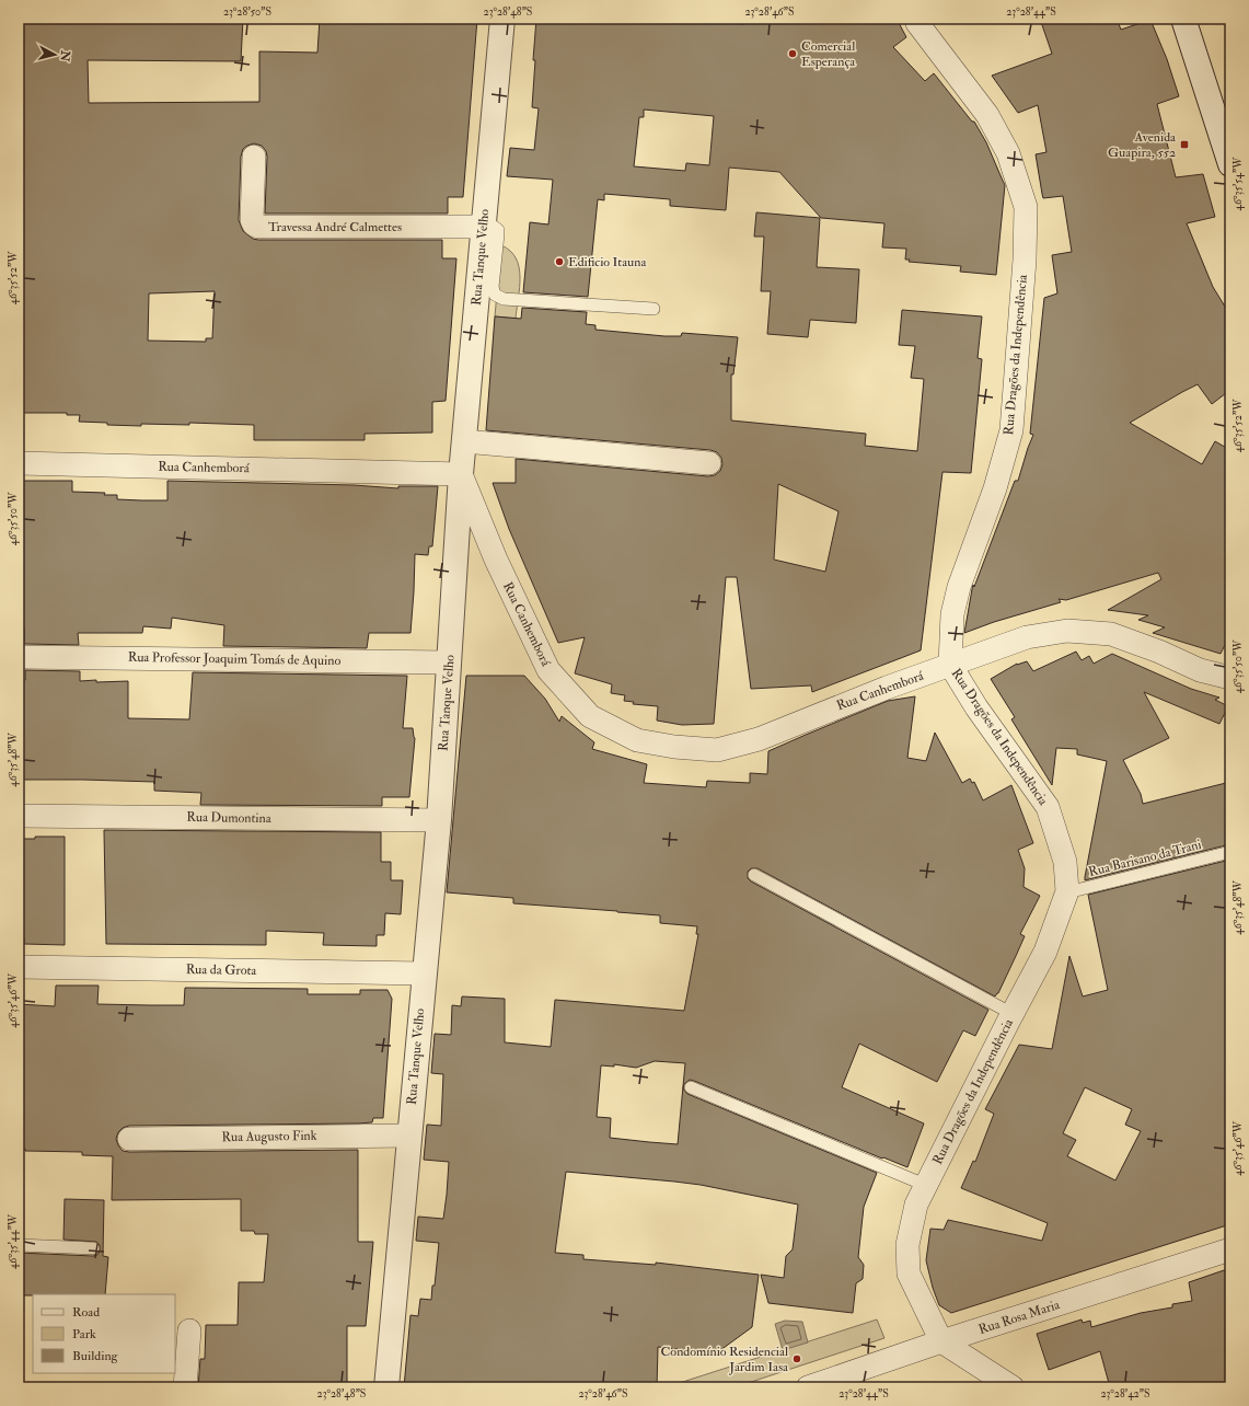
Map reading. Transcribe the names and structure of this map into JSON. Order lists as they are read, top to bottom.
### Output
{
  "streets": {
    "street": [
      "Travessa André Calmettes",
      "Rua Tanque Velho",
      "Rua Dragões da Independência",
      "Rua Canhemborá",
      "Rua Professor Joaquim Tomás de Aquino",
      "Rua Dumontina",
      "Rua da Grota",
      "Rua Augusto Fink",
      "Rua Rosa Maria"
    ],
    "lane": ["Rua Barisano da Trani"]
  },
  "crossings": [
    ["Travessa André Calmettes", "Rua Tanque Velho"],
    ["Rua Tanque Velho", "Rua Canhemborá"],
    ["Rua Tanque Velho", "Rua Professor Joaquim Tomás de Aquino"],
    ["Rua Tanque Velho", "Rua Dumontina"],
    ["Rua Tanque Velho", "Rua da Grota"],
    ["Rua Tanque Velho", "Rua Augusto Fink"],
    ["Rua Dragões da Independência", "Rua Canhemborá"],
    ["Rua Dragões da Independência", "Rua Barisano da Trani"],
    ["Rua Dragões da Independência", "Rua Rosa Maria"]
  ],
  "places": {
    "other": ["Comercial Esperança", "Edificio Itauna", "Condomínio Residencial Jardim Iasa"],
    "transit": ["Avenida Guapira, 552"]
  },
  "legend": ["Road", "Park", "Building"],
  "north": "right",
  "coordinates": [
    "23°28'50\"S",
    "23°28'48\"S",
    "23°28'46\"S",
    "23°28'44\"S",
    "46°35'54\"W",
    "46°35'52\"W",
    "46°35'50\"W",
    "46°35'48\"W",
    "46°35'46\"W",
    "46°35'44\"W",
    "23°28'42\"S"
  ]
}
